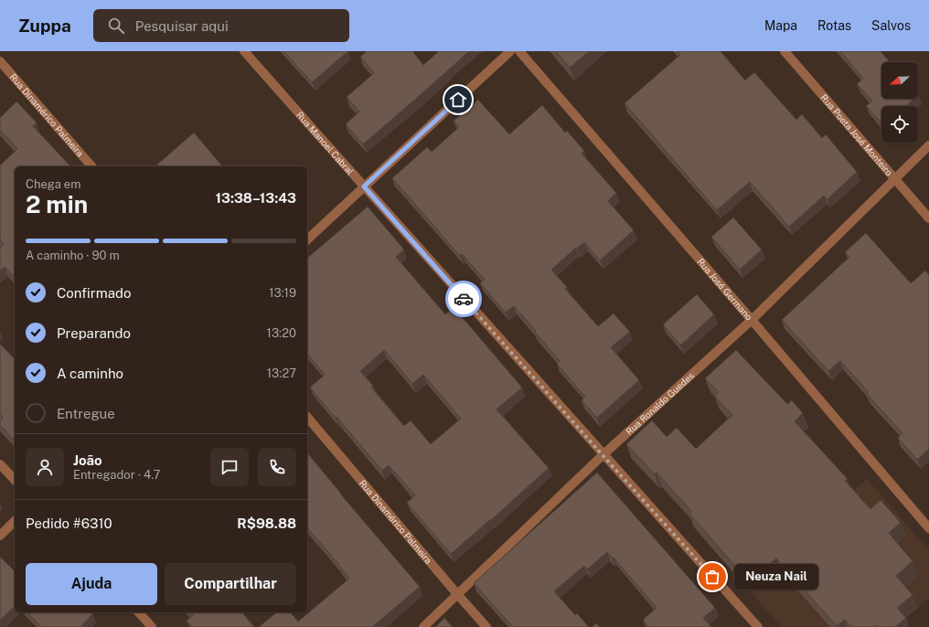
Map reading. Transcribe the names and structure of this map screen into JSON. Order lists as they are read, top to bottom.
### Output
{
  "streets": {
    "street": [
      "Rua Dinamérico Palmeira",
      "Rua Poeta José Monteiro",
      "Rua Manoel Cabral",
      "Rua José Germano",
      "Rua Ronaldo Guedes"
    ]
  },
  "crossings": [
    ["Rua Dinamérico Palmeira", "Rua Ronaldo Guedes"],
    ["Rua Poeta José Monteiro", "Rua Ronaldo Guedes"],
    ["Rua Manoel Cabral", "Rua Ronaldo Guedes"],
    ["Rua José Germano", "Rua Ronaldo Guedes"]
  ],
  "places": ["Neuza Nail"],
  "north": "left",
  "page": {
    "header": "Zuppa",
    "search": "Pesquisar aqui",
    "nav": ["Mapa", "Rotas", "Salvos"],
    "heading": ["2 min", "Chega em", "13:38–13:43"],
    "panel": [
      "João",
      "Entregador · 4.7",
      "Pedido #6310",
      "R$98.88"
    ],
    "bar": "A caminho · 90 m",
    "list": [
      ["Confirmado", "13:19"],
      ["Preparando", "13:20"],
      ["A caminho", "13:27"],
      "Entregue"
    ],
    "buttons": ["Ajuda", "Compartilhar"],
    "bubble": "Neuza Nail"
  }
}
